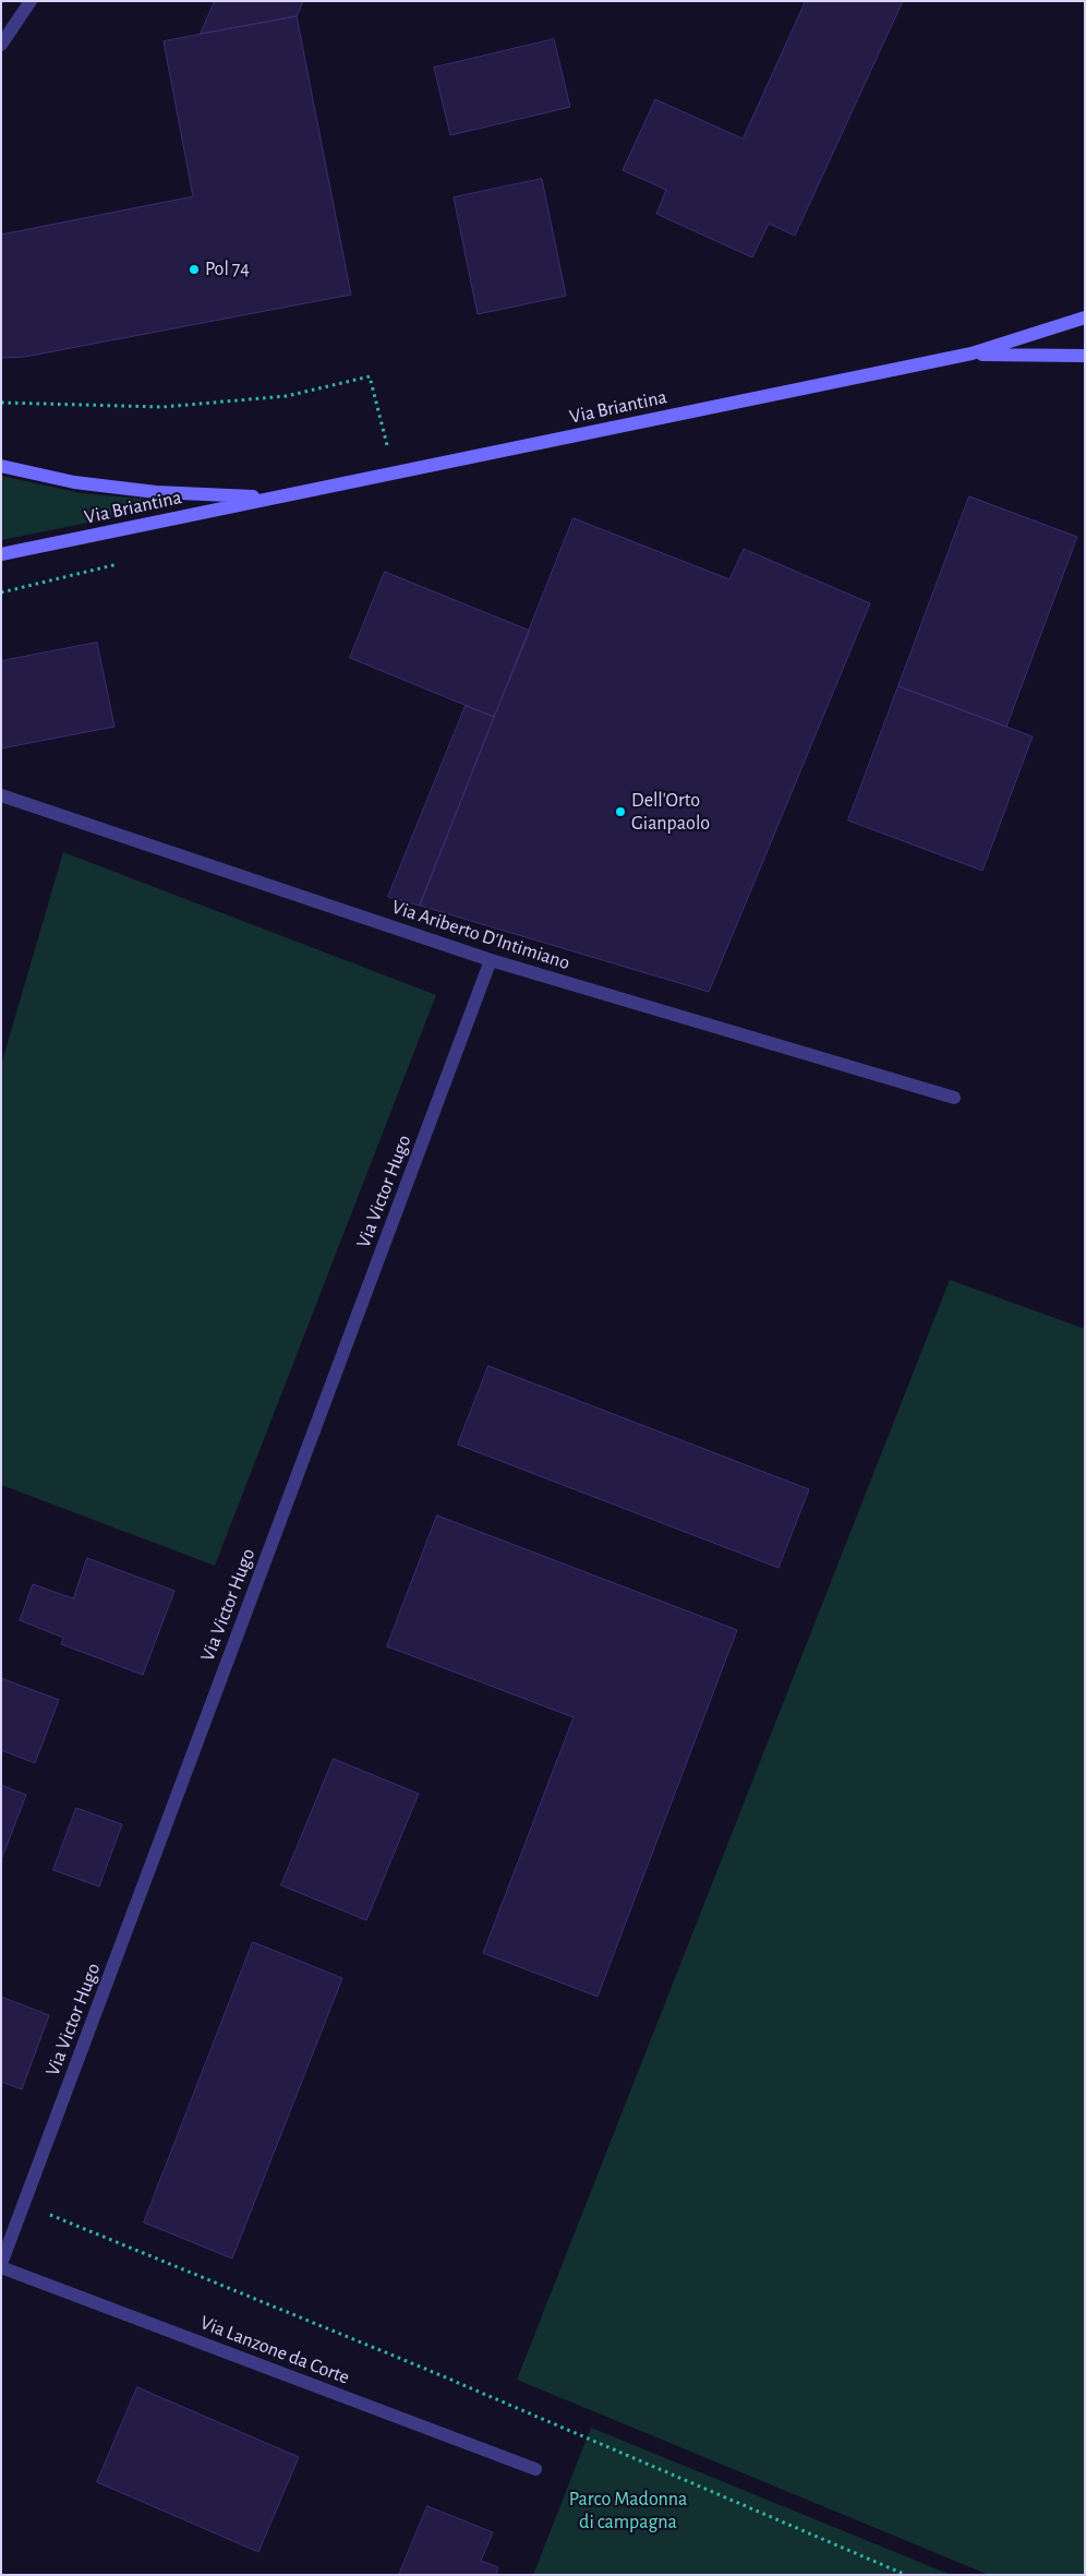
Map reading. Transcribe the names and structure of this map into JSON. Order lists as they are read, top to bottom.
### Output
{
  "streets": {
    "main road": ["Via Briantina"],
    "street": ["Via Ariberto D'Intimiano", "Via Victor Hugo", "Via Lanzone da Corte"]
  },
  "crossings": [
    ["Via Ariberto D'Intimiano", "Via Victor Hugo"],
    ["Via Victor Hugo", "Via Lanzone da Corte"]
  ],
  "parks": ["Parco Madonna di campagna"],
  "places": ["Pol 74", "Dell'Orto Gianpaolo"]
}
